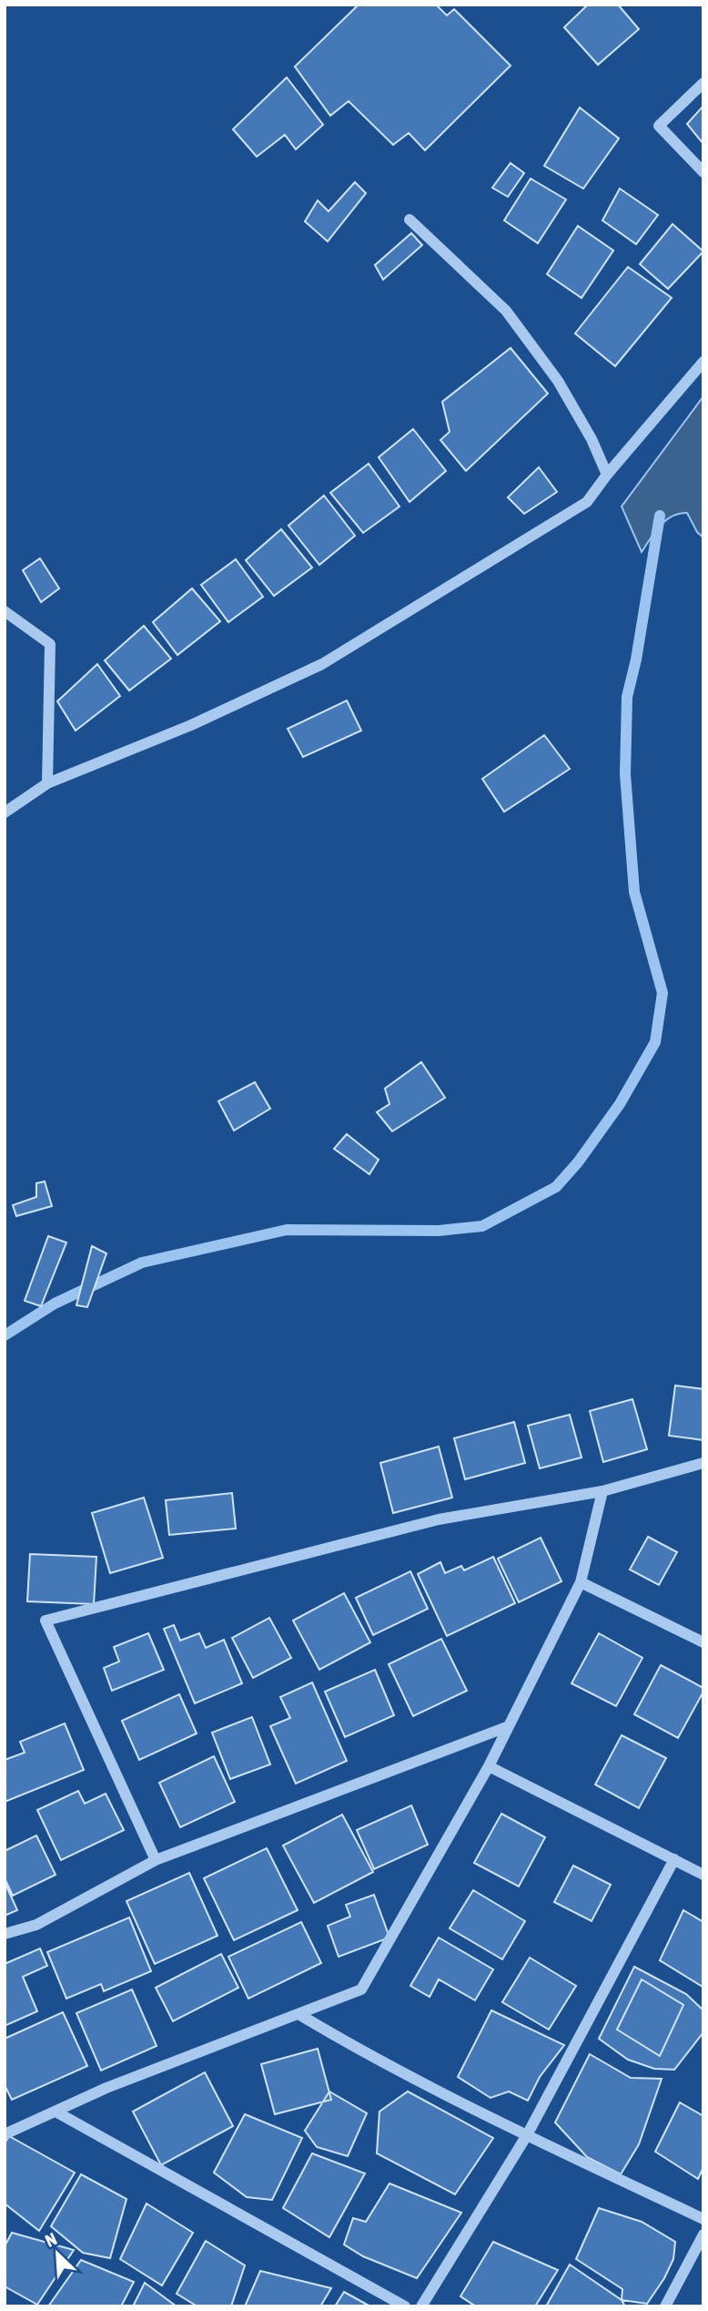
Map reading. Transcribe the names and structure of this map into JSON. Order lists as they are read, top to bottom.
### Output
{
  "north": "top left"
}
